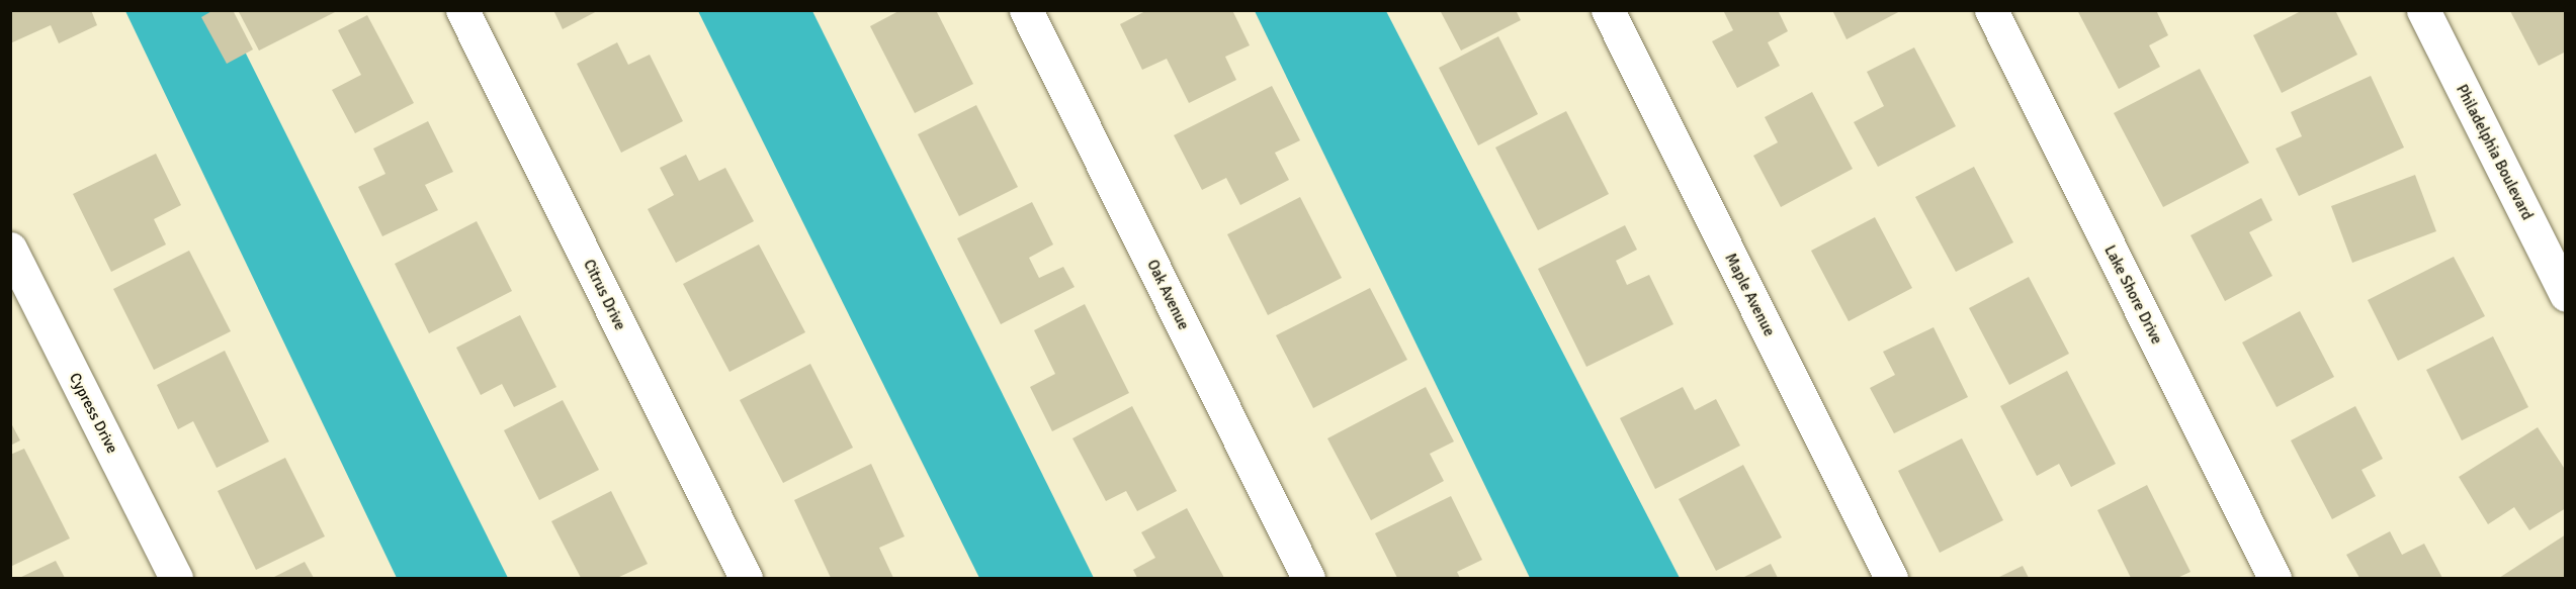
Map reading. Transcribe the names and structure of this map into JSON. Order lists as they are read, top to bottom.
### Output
{
  "streets": {
    "street": [
      "Philadelphia Boulevard",
      "Citrus Drive",
      "Oak Avenue",
      "Maple Avenue",
      "Lake Shore Drive",
      "Cypress Drive"
    ]
  }
}
